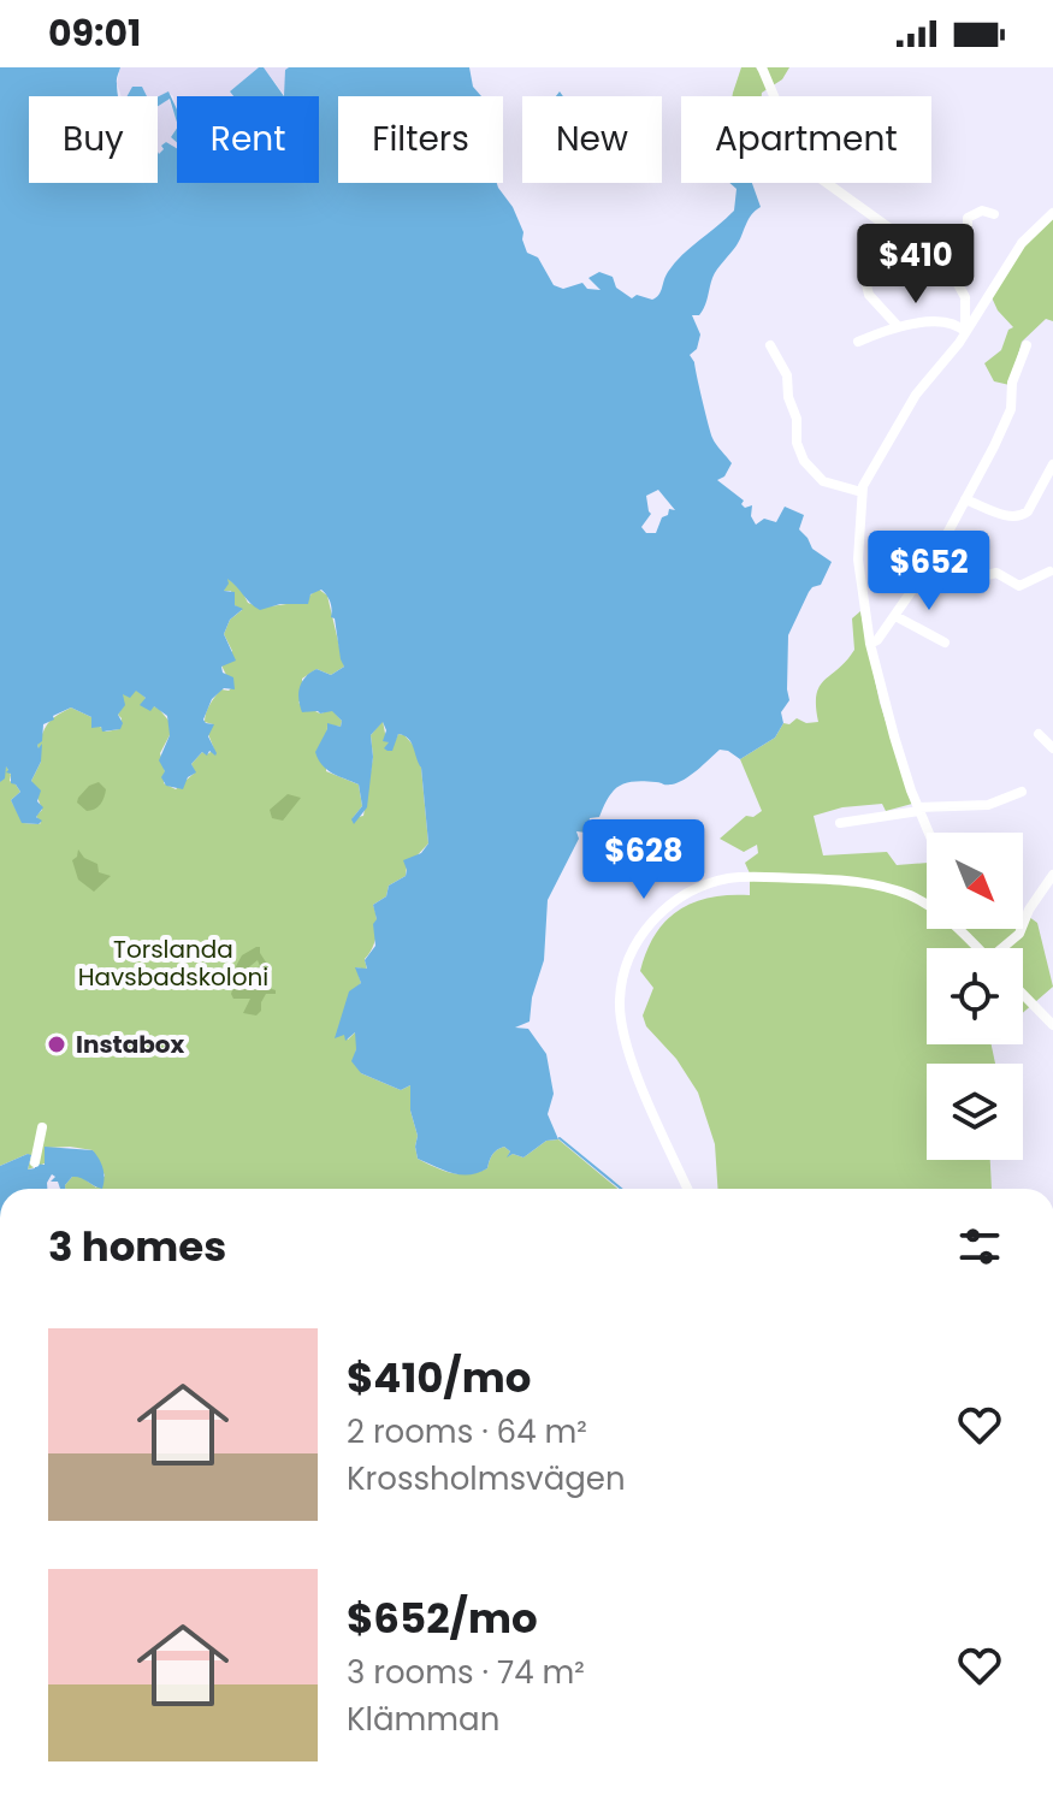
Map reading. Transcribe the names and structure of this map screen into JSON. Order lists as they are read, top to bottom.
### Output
{
  "parks": ["Torslanda Havsbadskoloni"],
  "places": ["Instabox"],
  "north": "bottom right",
  "page": {
    "status": "09:01",
    "chip": [
      "Buy",
      "Rent",
      "Filters",
      "New",
      "Apartment"
    ],
    "price": ["$410", "$652", "$628"],
    "heading": "3 homes",
    "list": [
      {
        "name": "$410/mo",
        "note": "2 rooms · 64 m² · Krossholmsvägen"
      },
      {
        "name": "$652/mo",
        "note": "3 rooms · 74 m² · Klämman"
      }
    ]
  }
}
